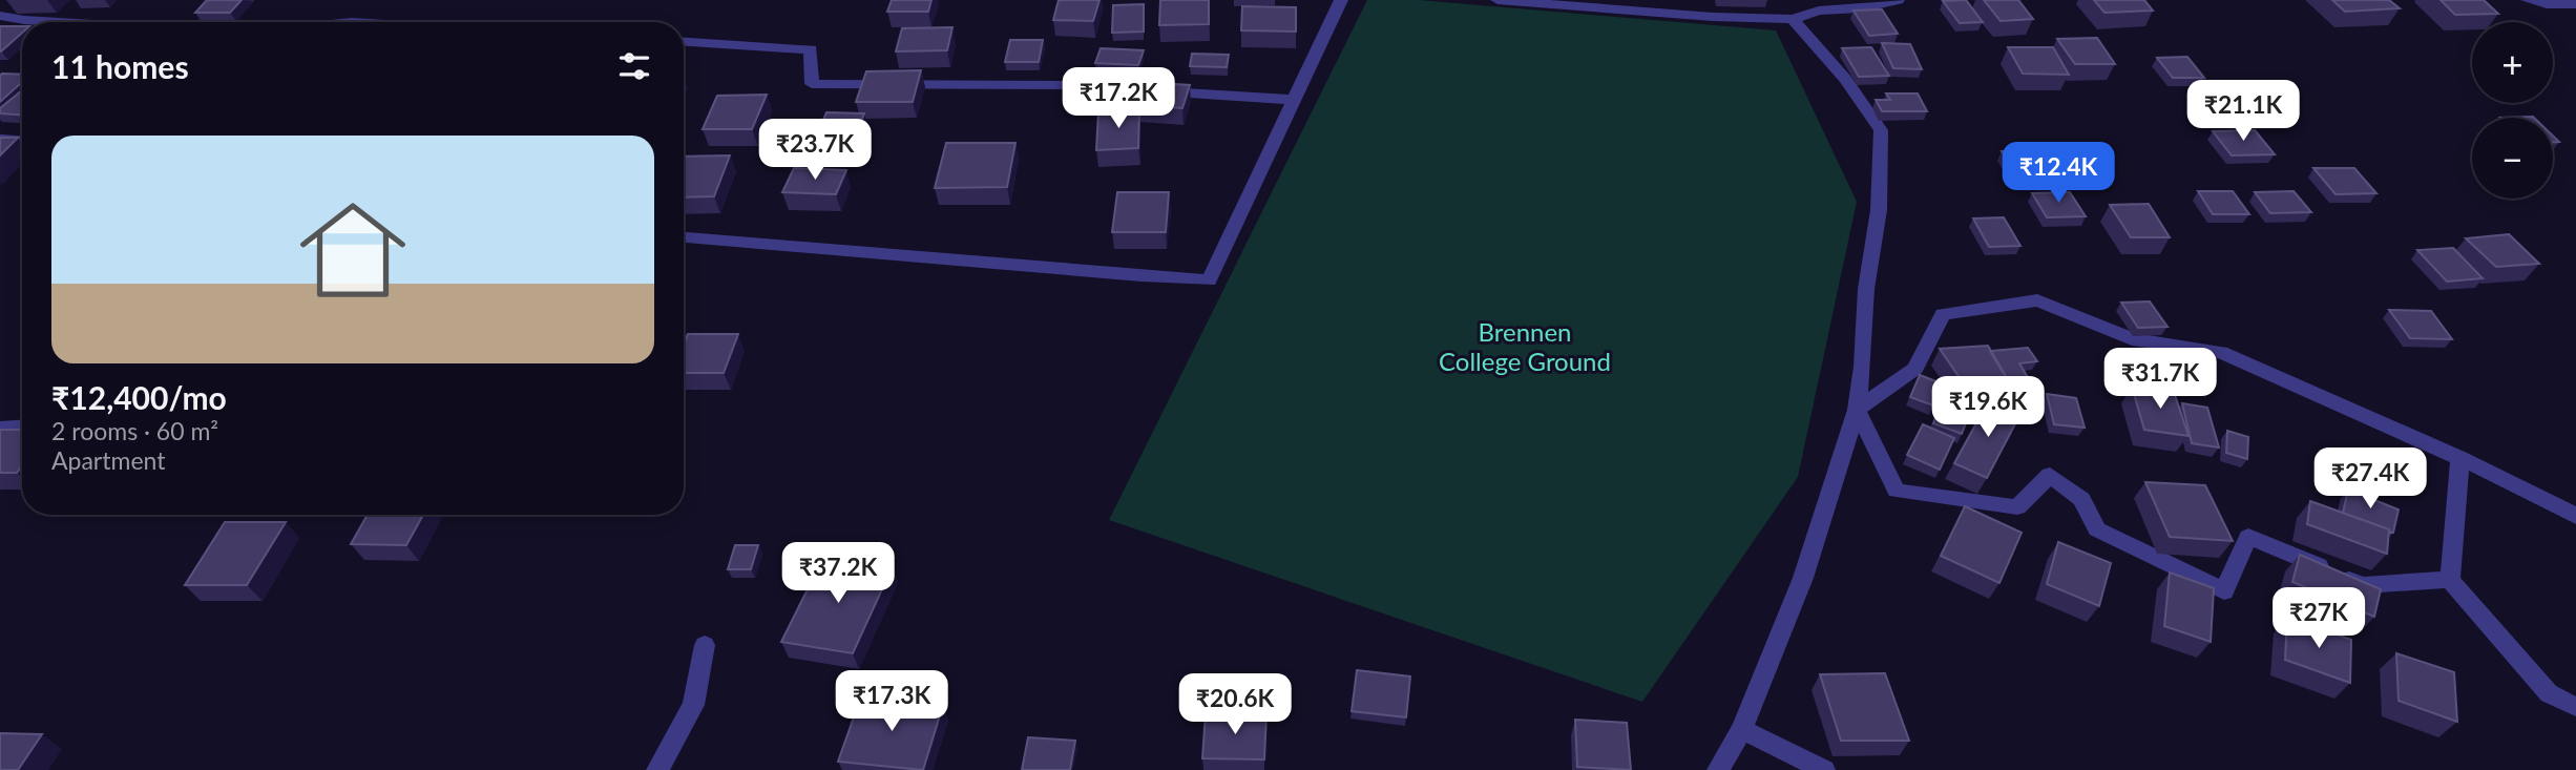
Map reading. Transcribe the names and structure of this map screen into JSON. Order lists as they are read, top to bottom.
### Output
{
  "parks": ["Brennen College Ground"],
  "page": {
    "map_buttons": ["+", "−"],
    "heading": "11 homes",
    "price": [
      "₹17.2K",
      "₹21.1K",
      "₹23.7K",
      "₹12.4K",
      "₹31.7K",
      "₹19.6K",
      "₹27.4K",
      "₹37.2K",
      "₹27K",
      "₹17.3K",
      "₹20.6K"
    ],
    "list": [
      {
        "name": "₹12,400/mo",
        "note": "2 rooms · 60 m² · Apartment"
      }
    ]
  }
}
